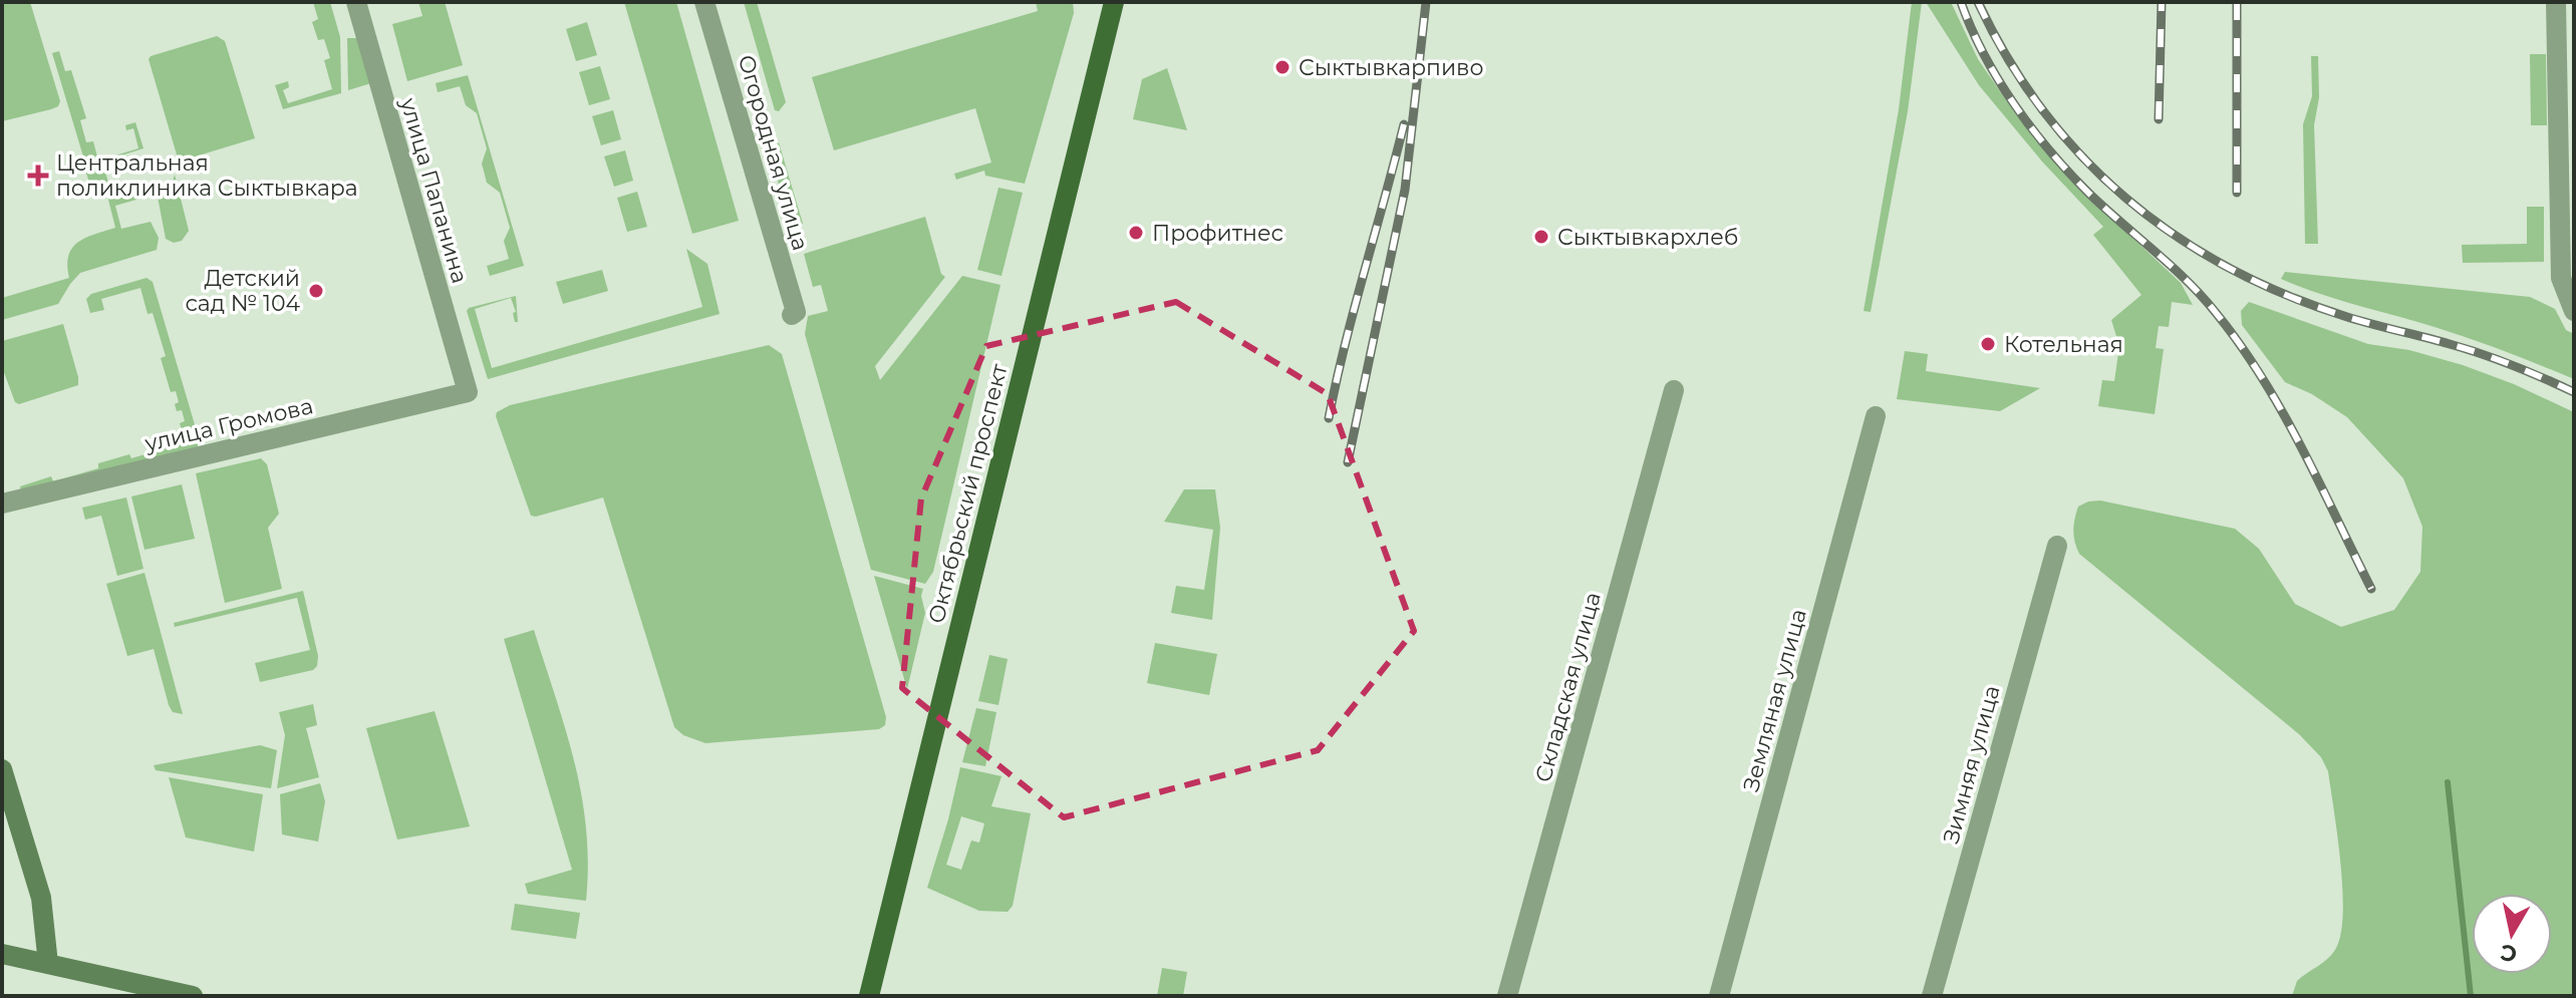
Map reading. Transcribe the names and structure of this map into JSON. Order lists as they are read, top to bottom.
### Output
{
  "streets": {
    "main road": ["Октябрьский проспект"],
    "street": [
      "Огородная улица",
      "улица Папанина",
      "улица Громова",
      "Складская улица",
      "Земляная улица",
      "Зимняя улица"
    ]
  },
  "crossings": [
    ["улица Папанина", "улица Громова"]
  ],
  "places": {
    "other": [
      "Сыктывкарпиво",
      "Профитнес",
      "Сыктывкархлеб",
      "Детский сад № 104",
      "Котельная"
    ],
    "health": ["Центральная поликлиника Сыктывкара"]
  },
  "north": "bottom"
}
